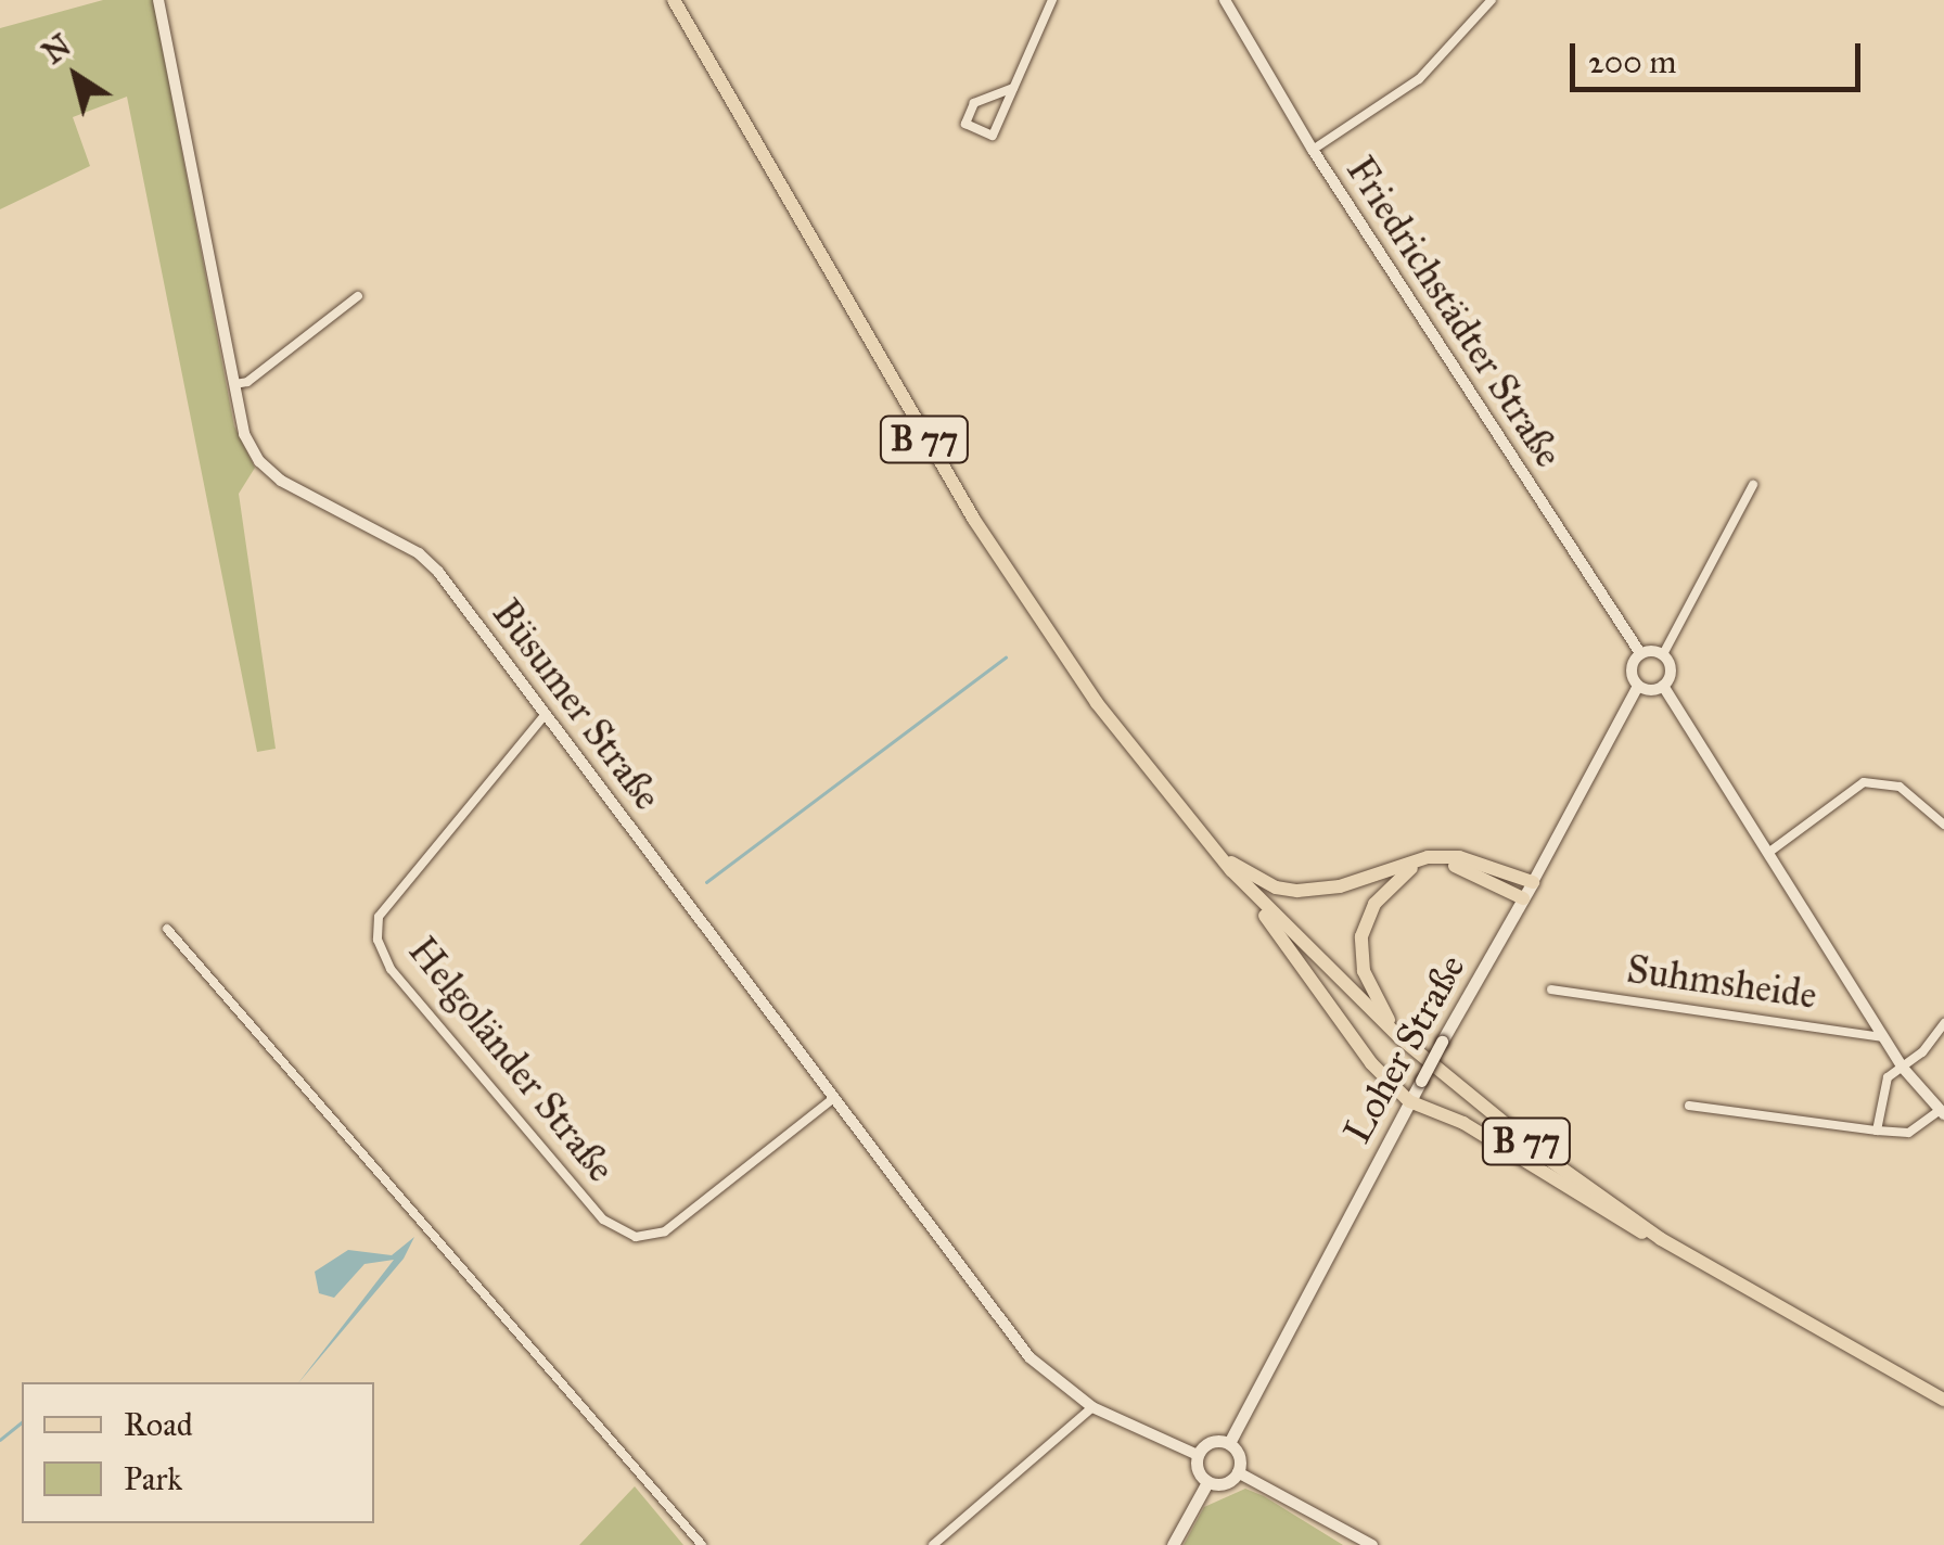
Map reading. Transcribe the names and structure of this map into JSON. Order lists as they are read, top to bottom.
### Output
{
  "streets": {
    "main road": ["B 77", "Loher Straße"],
    "street": [
      "Friedrichstädter Straße",
      "Büsumer Straße",
      "Suhmsheide",
      "Helgoländer Straße"
    ]
  },
  "crossings": [
    ["Friedrichstädter Straße", "Loher Straße"],
    ["Büsumer Straße", "Loher Straße"],
    ["Büsumer Straße", "Helgoländer Straße"]
  ],
  "legend": ["Road", "Park"],
  "scale_bar": "200 m",
  "north": "top left"
}
